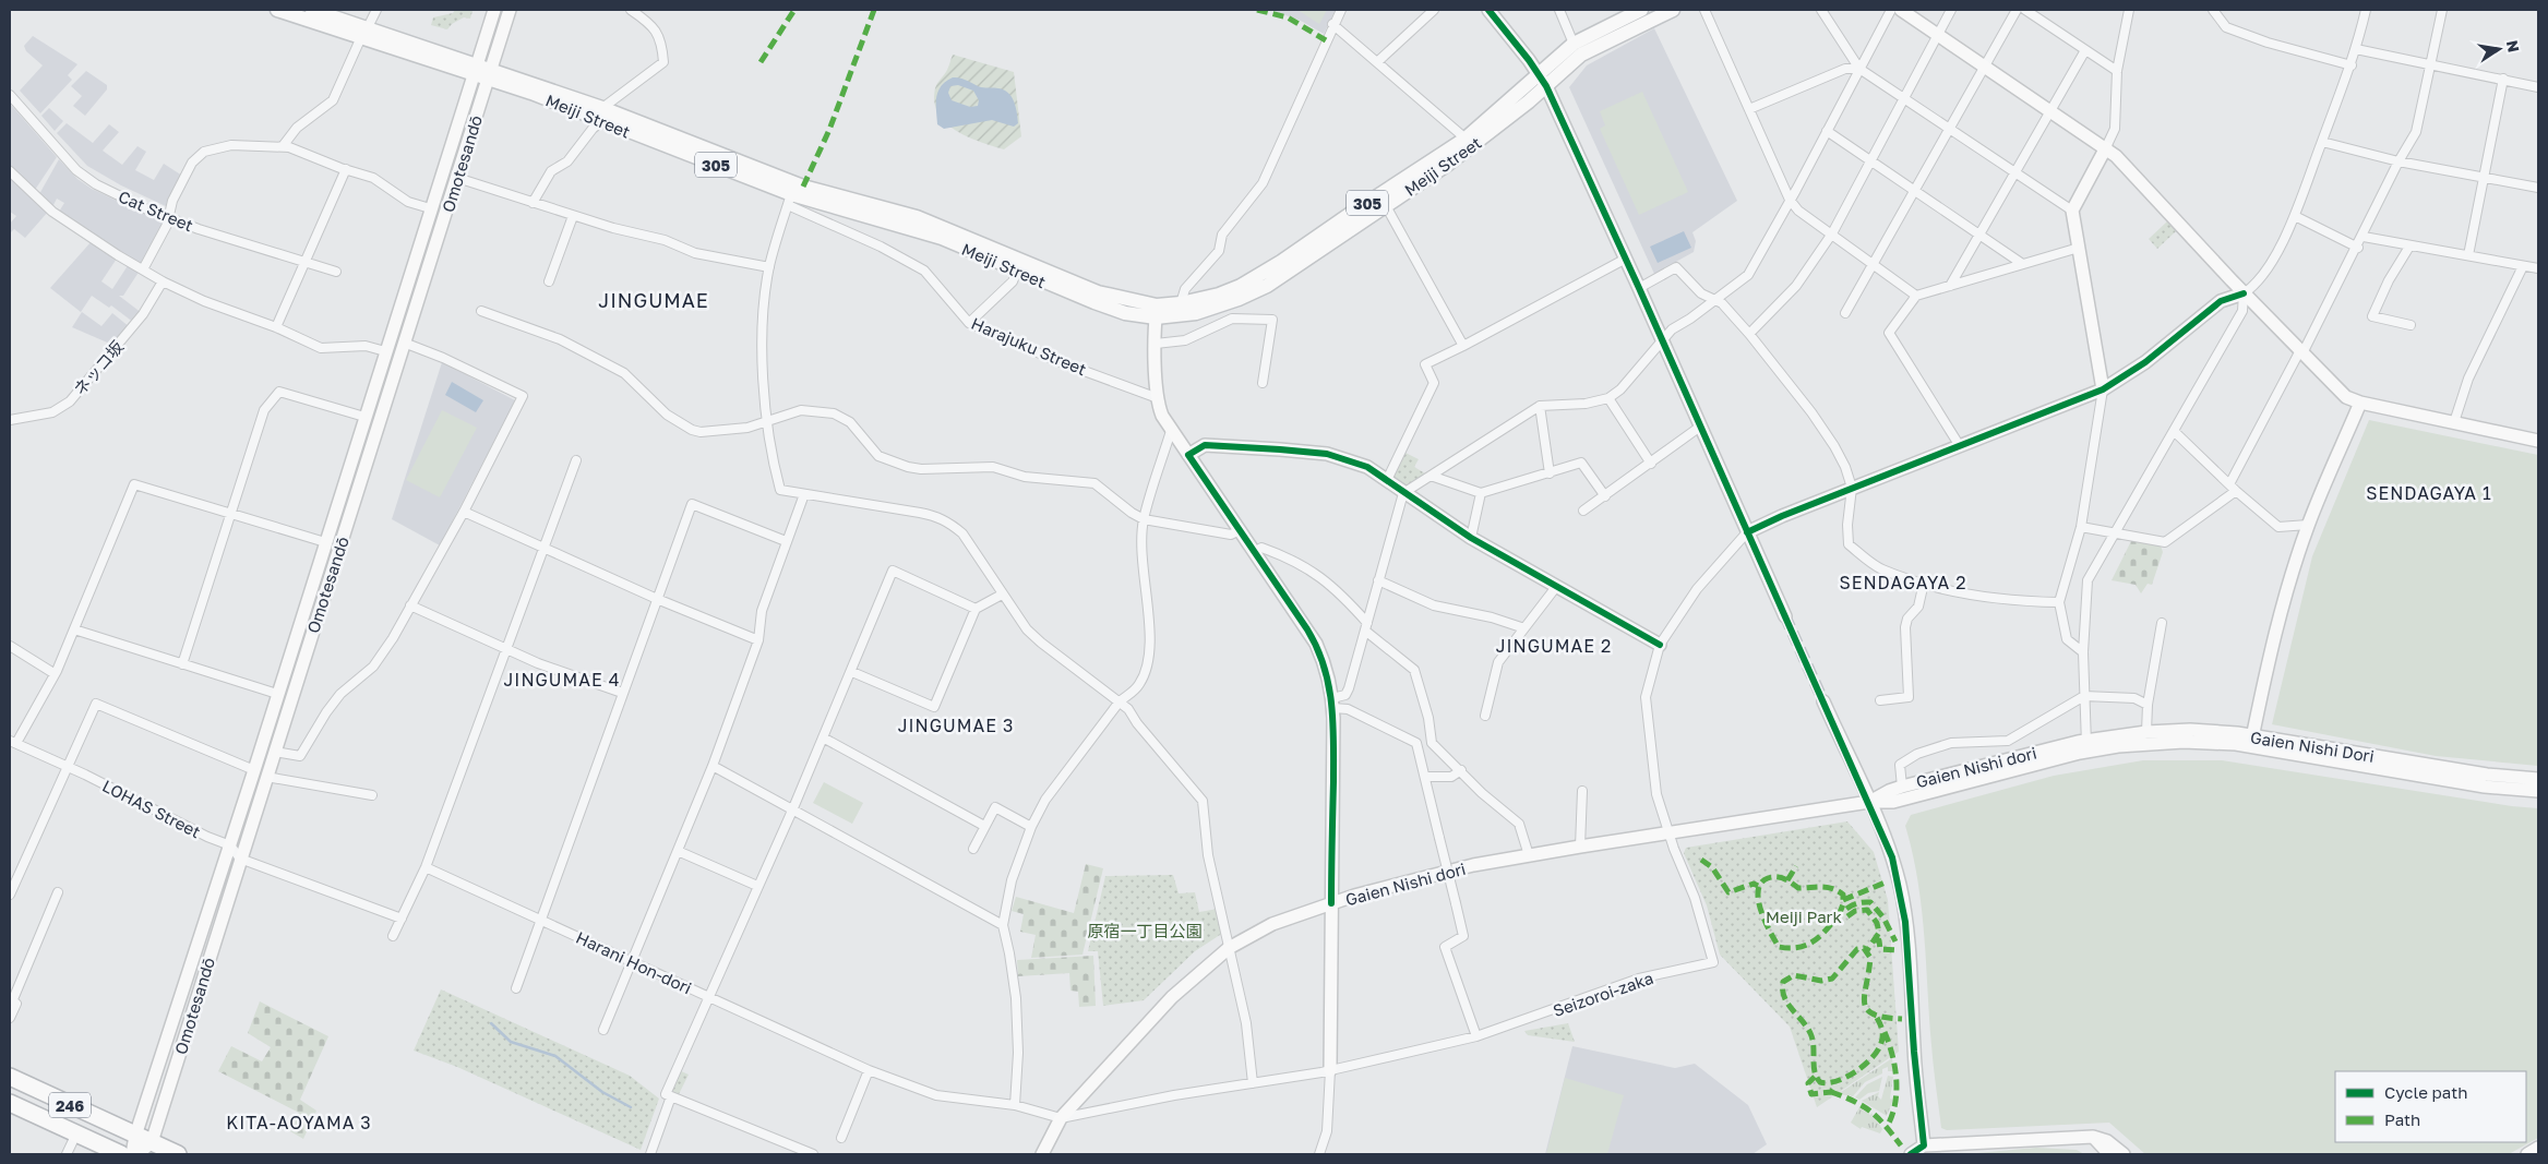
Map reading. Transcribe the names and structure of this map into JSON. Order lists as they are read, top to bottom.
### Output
{
  "streets": {
    "highway": ["246"],
    "main road": [
      "Meiji Street",
      "Omotesandō",
      "305",
      "Gaien Nishi Dori",
      "Gaien Nishi dori"
    ],
    "street": [
      "Cat Street",
      "Harajuku Street",
      "ネッコ坂",
      "LOHAS Street",
      "Harani Hon-dori",
      "Seizoroi-zaka"
    ]
  },
  "crossings": [
    ["Meiji Street", "Omotesandō"],
    ["Meiji Street", "305"],
    ["Meiji Street", "Harajuku Street"],
    ["Omotesandō", "LOHAS Street"],
    ["Omotesandō", "246"],
    ["Gaien Nishi Dori", "Gaien Nishi dori"],
    ["Gaien Nishi dori", "Harani Hon-dori"],
    ["Gaien Nishi dori", "Seizoroi-zaka"],
    ["Harani Hon-dori", "Seizoroi-zaka"]
  ],
  "districts": [
    "JINGUMAE",
    "SENDAGAYA 1",
    "SENDAGAYA 2",
    "JINGUMAE 2",
    "JINGUMAE 4",
    "JINGUMAE 3",
    "KITA-AOYAMA 3"
  ],
  "parks": ["Meiji Park", "原宿一丁目公園"],
  "legend": ["Cycle path", "Path"],
  "north": "right"
}
